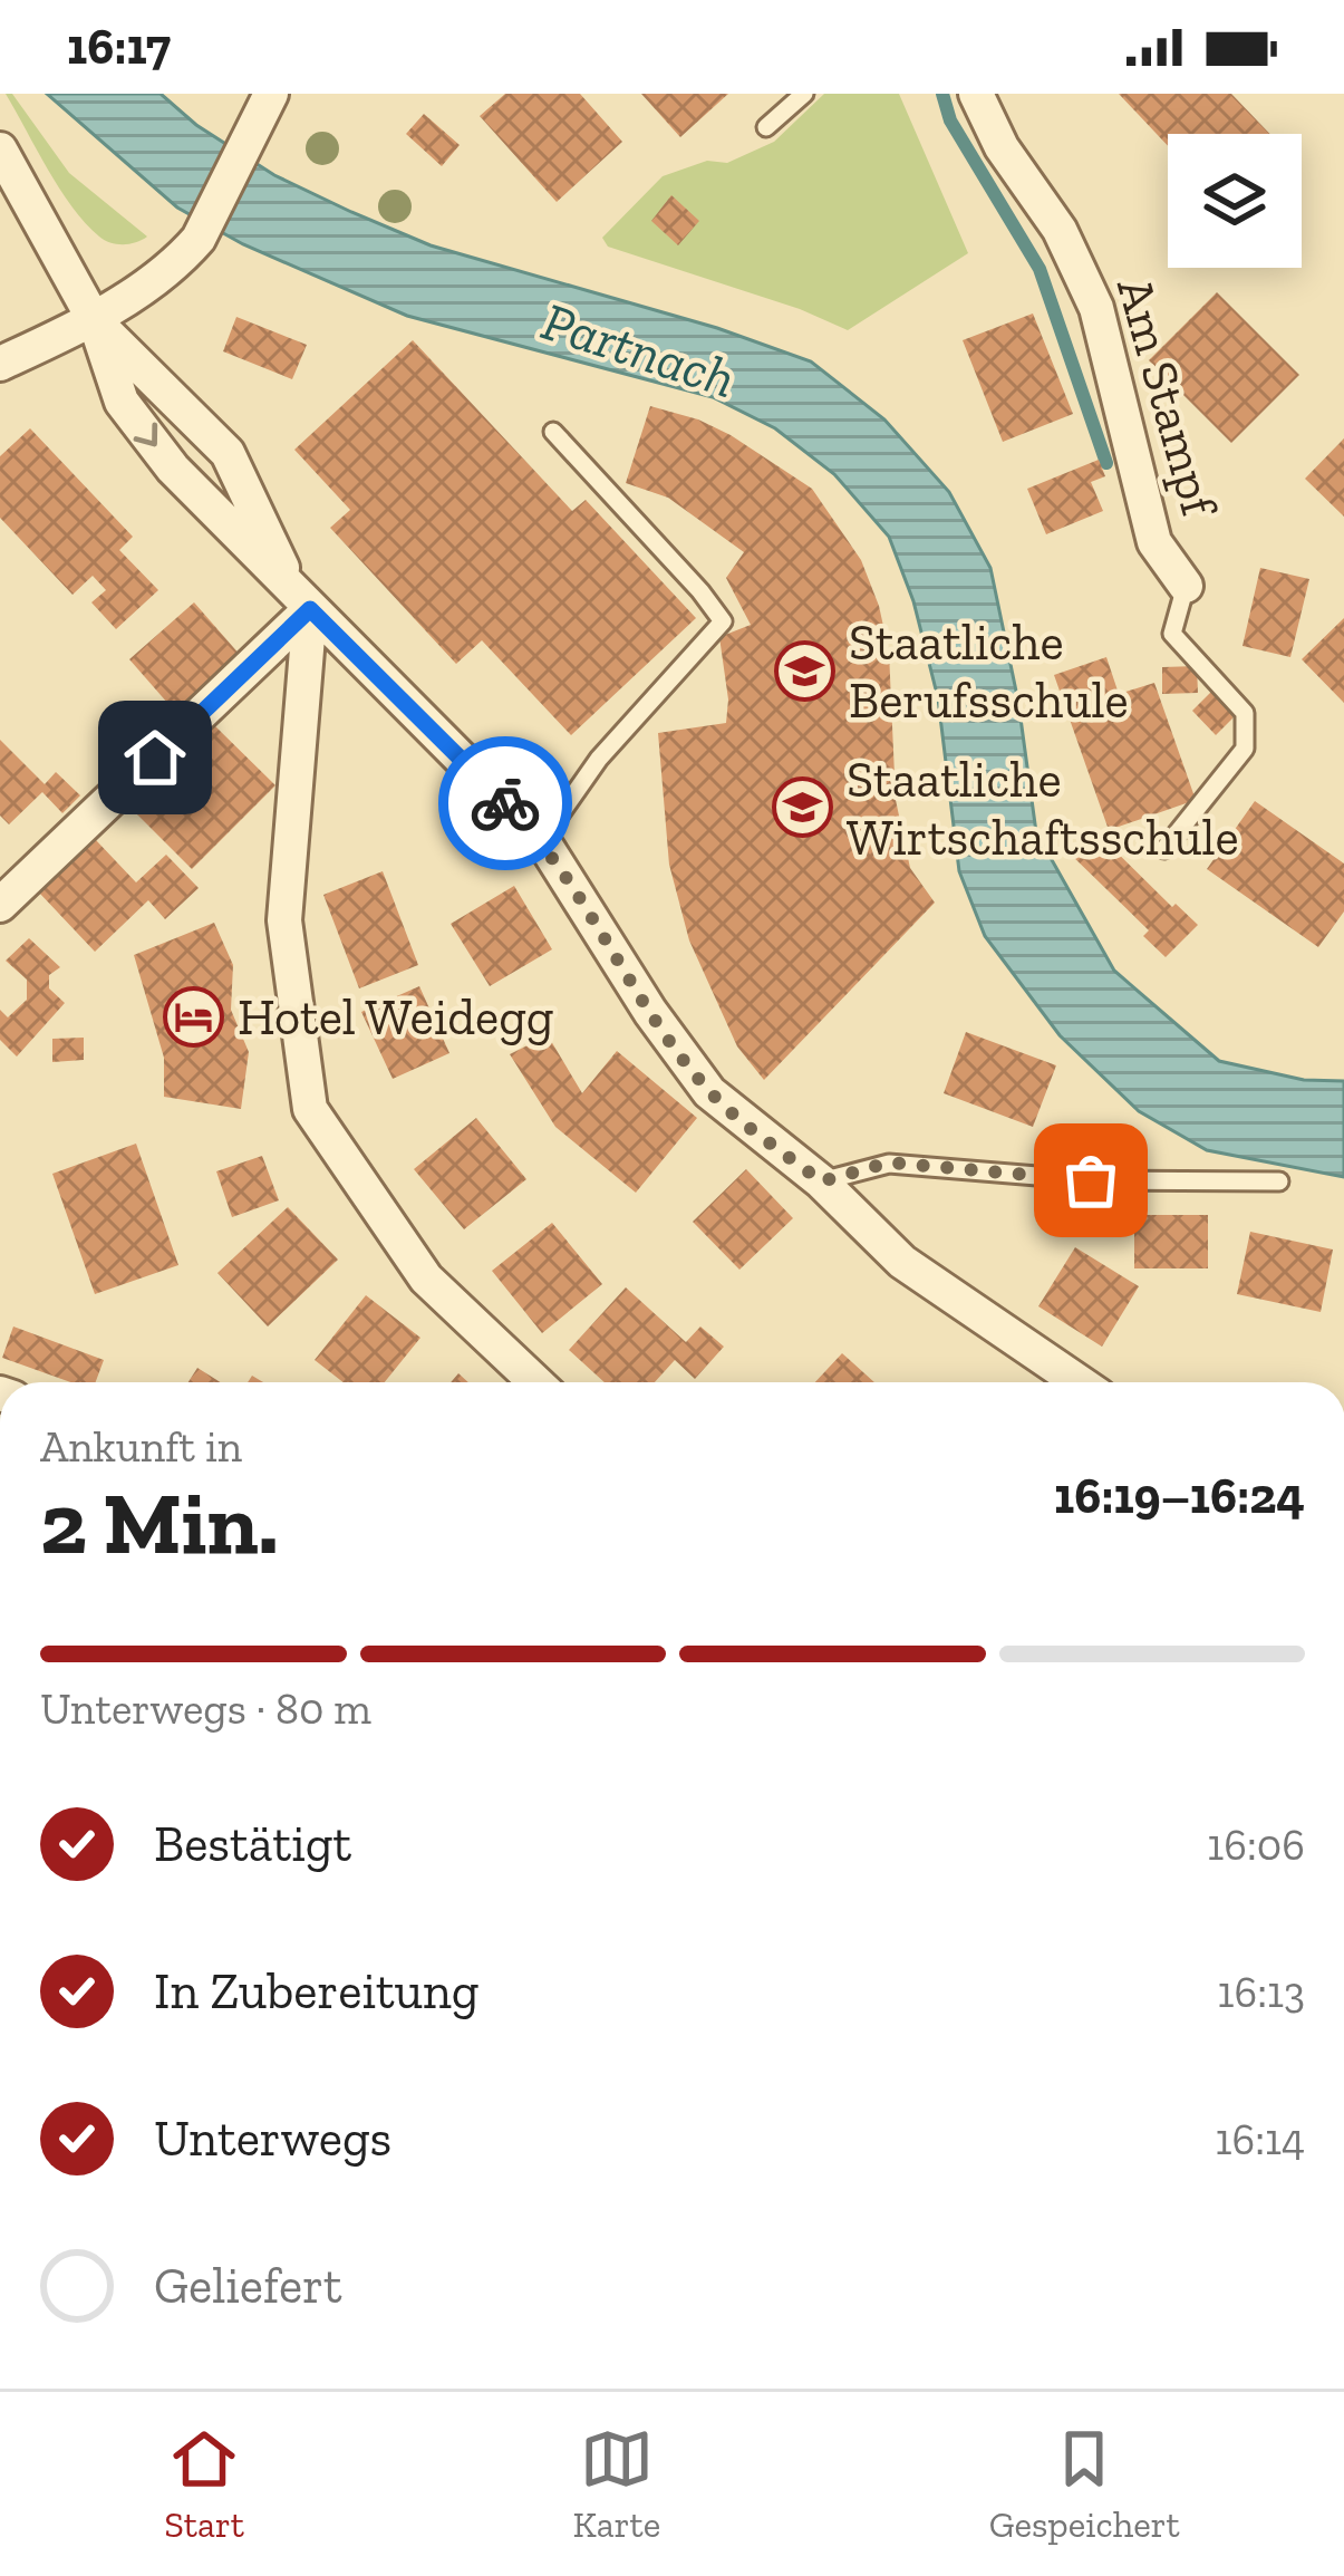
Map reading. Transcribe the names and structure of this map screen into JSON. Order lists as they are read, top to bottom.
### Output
{
  "streets": {
    "street": ["Am Stampf"]
  },
  "water": ["Partnach"],
  "places": {
    "school or university": ["Staatliche Berufsschule", "Staatliche Wirtschaftsschule"],
    "hotel": ["Hotel Weidegg"]
  },
  "page": {
    "status": "16:17",
    "heading": ["2 Min.", "Ankunft in", "16:19–16:24"],
    "bar": "Unterwegs · 80 m",
    "list": [
      ["Bestätigt", "16:06"],
      ["In Zubereitung", "16:13"],
      ["Unterwegs", "16:14"],
      "Geliefert"
    ],
    "tabs": ["Start", "Karte", "Gespeichert"]
  }
}
